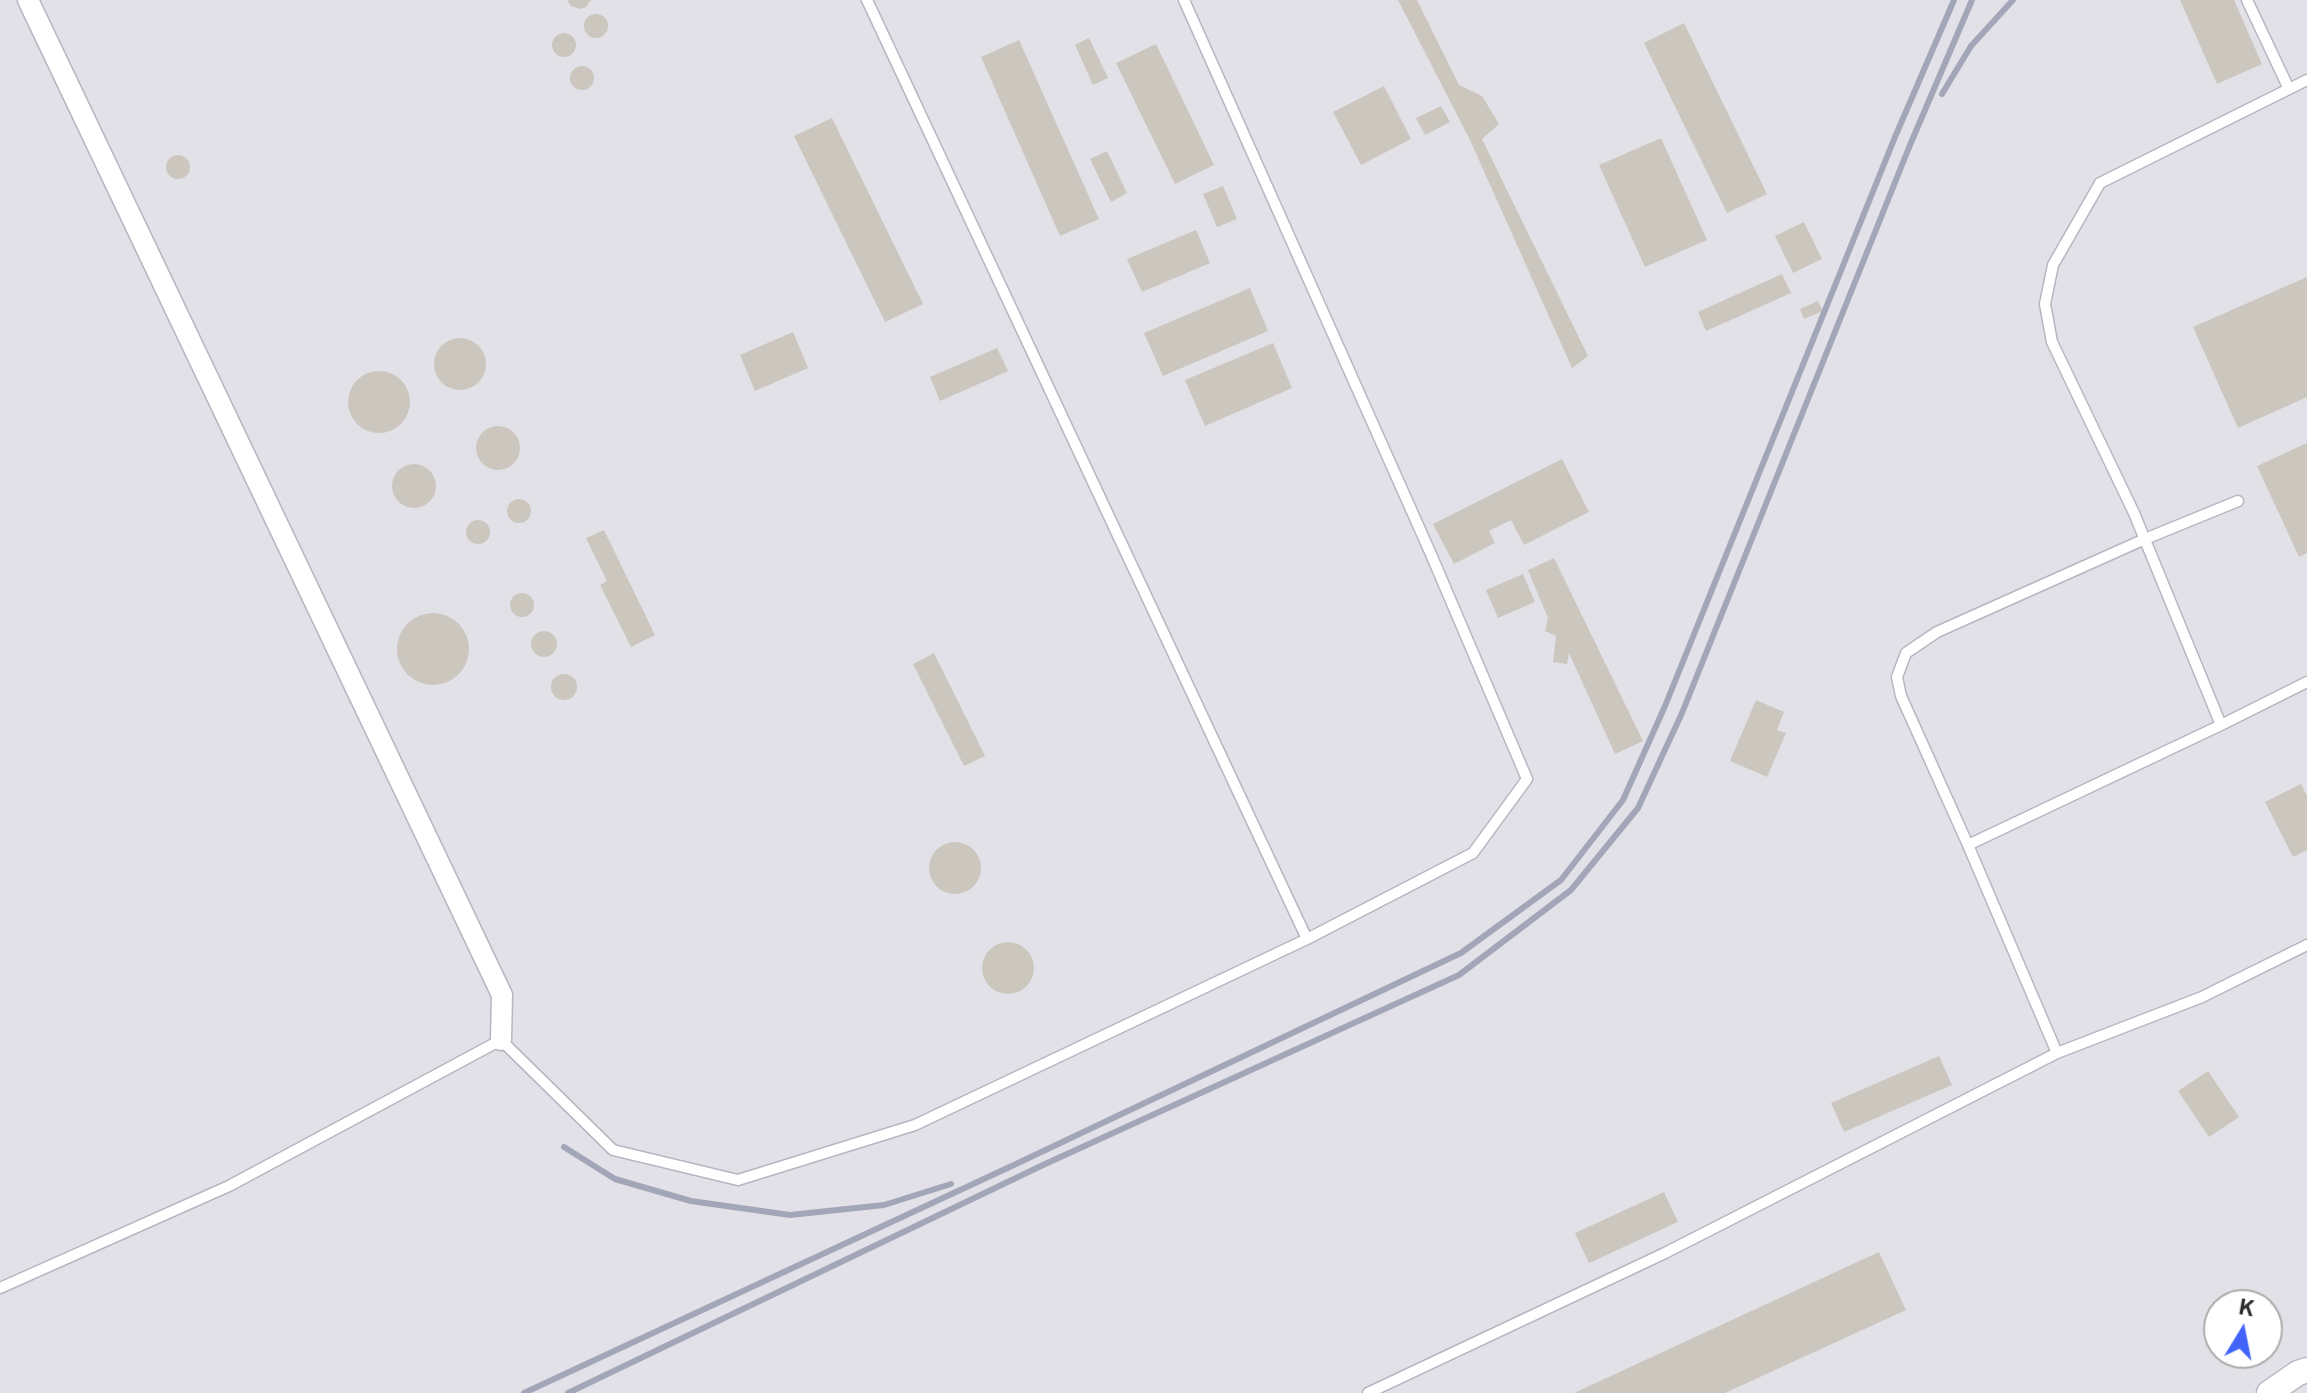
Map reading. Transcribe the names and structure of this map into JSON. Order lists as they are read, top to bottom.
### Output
{
  "north": "top"
}
